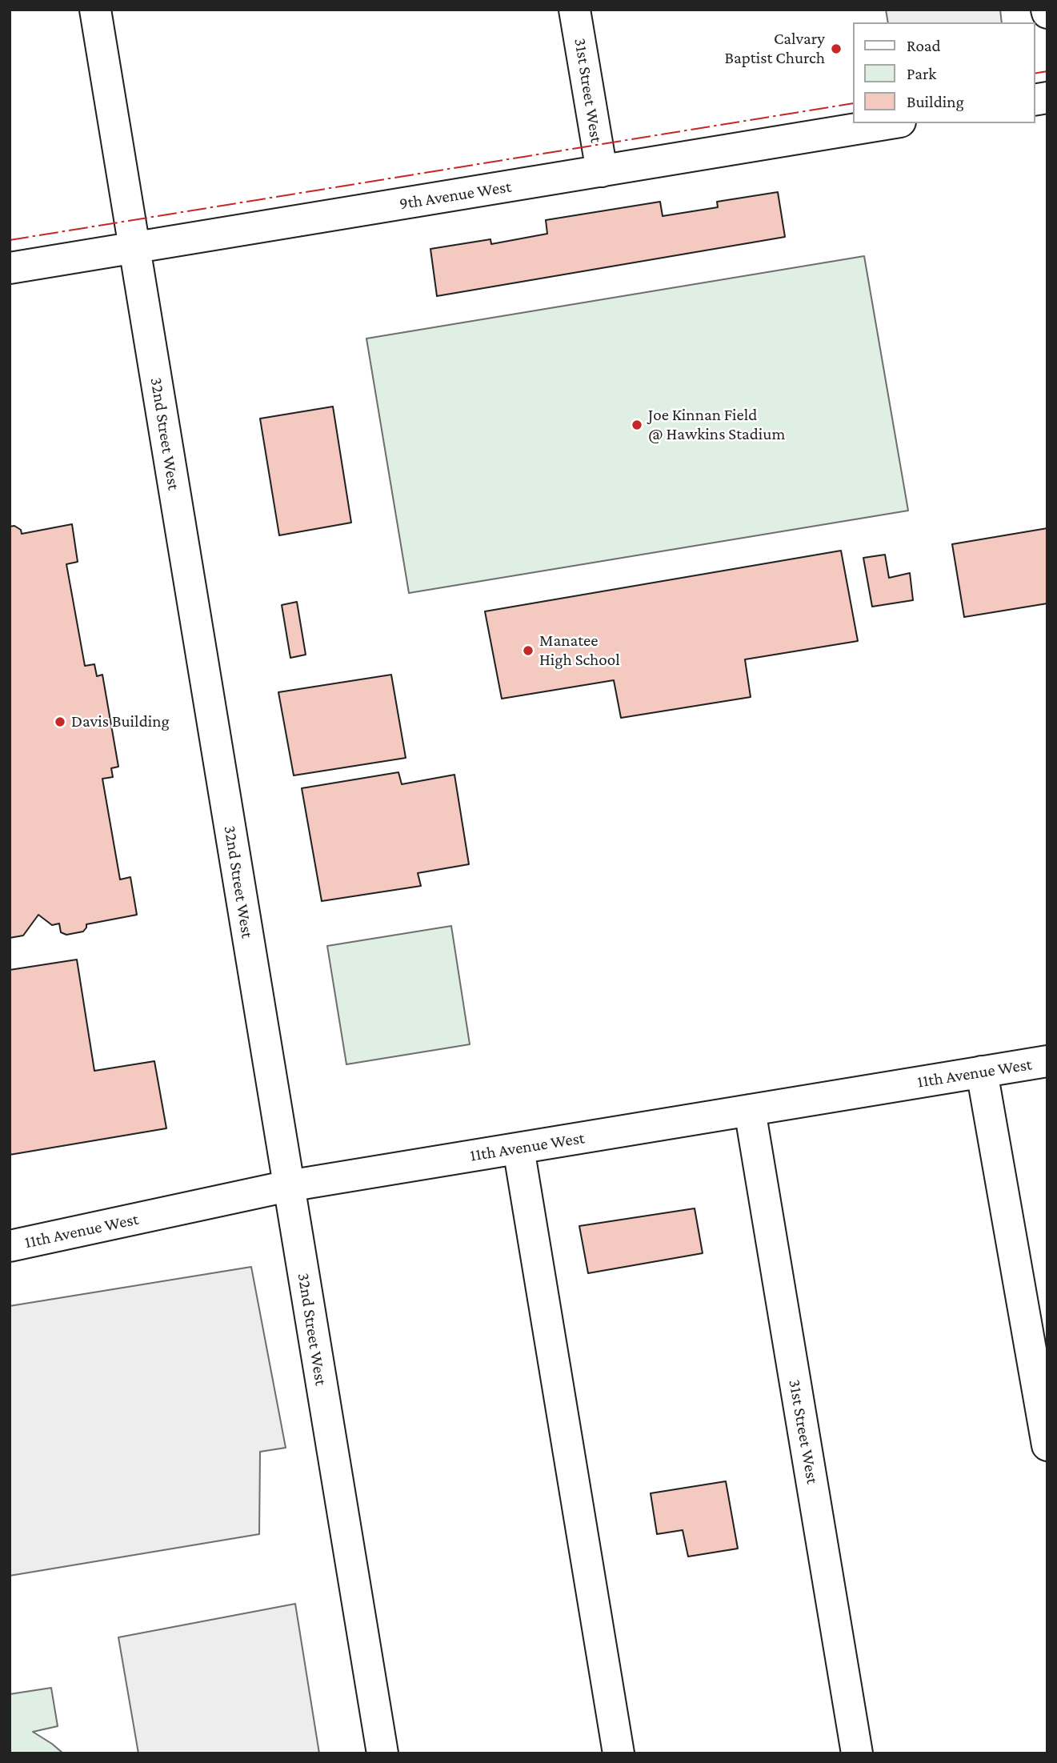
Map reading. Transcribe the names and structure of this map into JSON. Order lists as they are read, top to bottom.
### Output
{
  "streets": {
    "street": [
      "31st Street West",
      "9th Avenue West",
      "32nd Street West",
      "11th Avenue West"
    ]
  },
  "crossings": [
    ["31st Street West", "9th Avenue West"],
    ["31st Street West", "11th Avenue West"],
    ["9th Avenue West", "32nd Street West"],
    ["32nd Street West", "11th Avenue West"]
  ],
  "places": [
    "Calvary Baptist Church",
    "Joe Kinnan Field @ Hawkins Stadium",
    "Manatee High School",
    "Davis Building"
  ],
  "legend": ["Road", "Park", "Building"]
}
